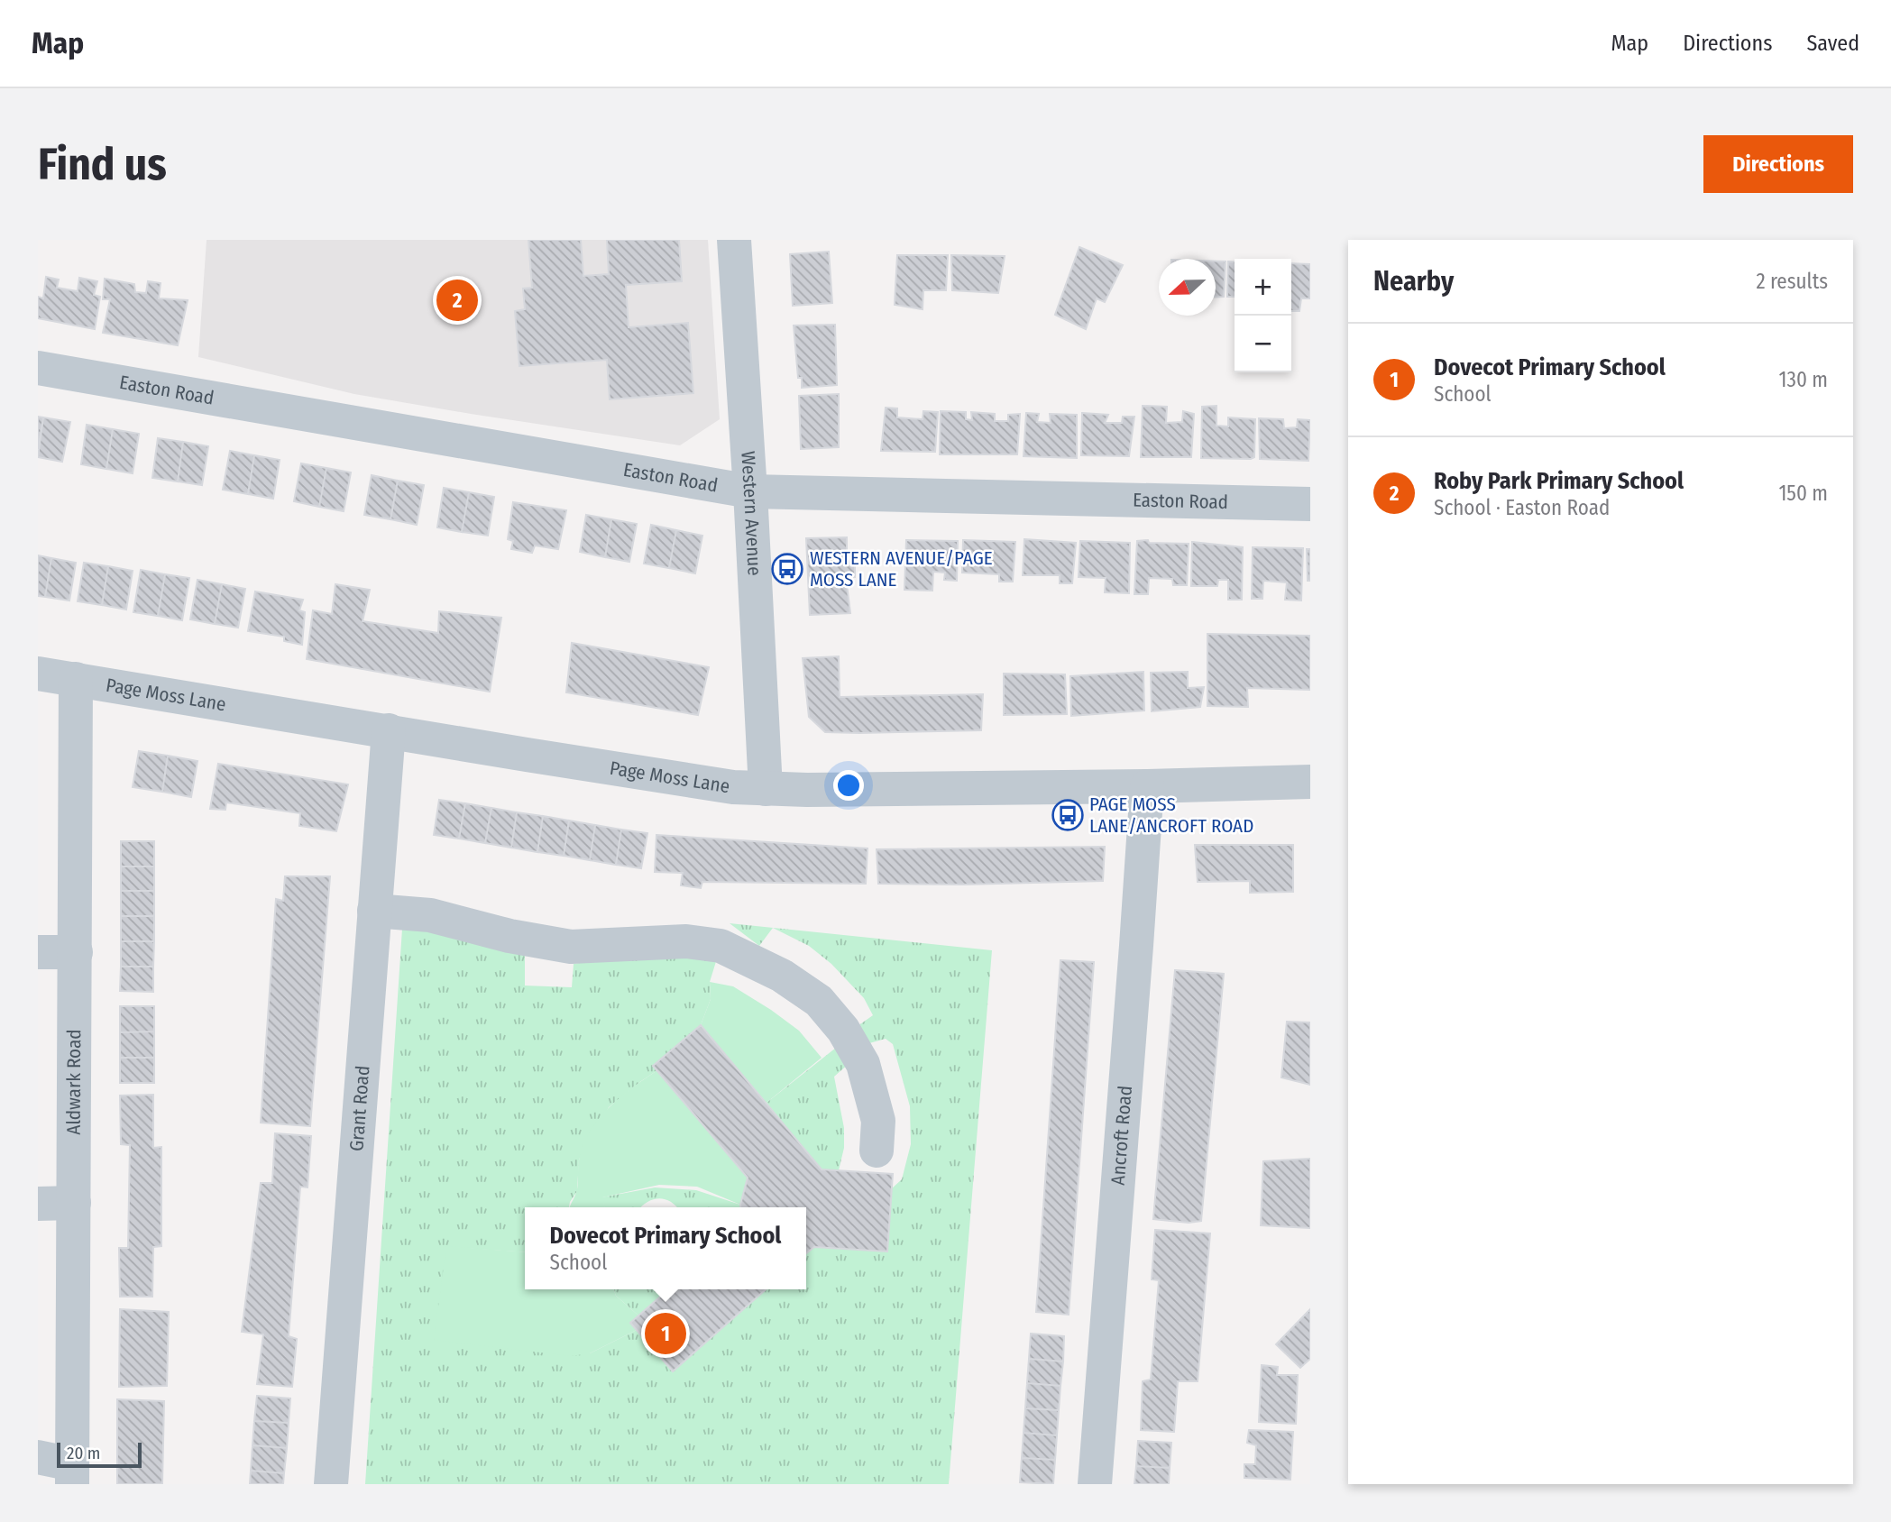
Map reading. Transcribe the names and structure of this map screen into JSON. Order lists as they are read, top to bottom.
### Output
{
  "streets": {
    "street": [
      "Easton Road",
      "Western Avenue",
      "Page Moss Lane",
      "Aldwark Road",
      "Grant Road",
      "Ancroft Road"
    ]
  },
  "crossings": [
    ["Easton Road", "Western Avenue"],
    ["Western Avenue", "Page Moss Lane"],
    ["Page Moss Lane", "Aldwark Road"],
    ["Page Moss Lane", "Grant Road"],
    ["Page Moss Lane", "Ancroft Road"]
  ],
  "places": {
    "bus stop": ["WESTERN AVENUE/PAGE MOSS LANE", "PAGE MOSS LANE/ANCROFT ROAD"]
  },
  "scale_bar": "20 m",
  "north": "left",
  "page": {
    "header": "Map",
    "nav": ["Map", "Directions", "Saved"],
    "buttons": "Directions",
    "title": "Find us",
    "heading": ["Nearby", "2 results"],
    "map_buttons": ["+", "−"],
    "pins": ["2", "1"],
    "list": [
      {
        "mark": "1",
        "name": "Dovecot Primary School",
        "note": "School",
        "value": "130 m"
      },
      {
        "mark": "2",
        "name": "Roby Park Primary School",
        "note": "School · Easton Road",
        "value": "150 m"
      }
    ],
    "popup": ["Dovecot Primary School", "School"],
    "scale": "20 m"
  }
}
